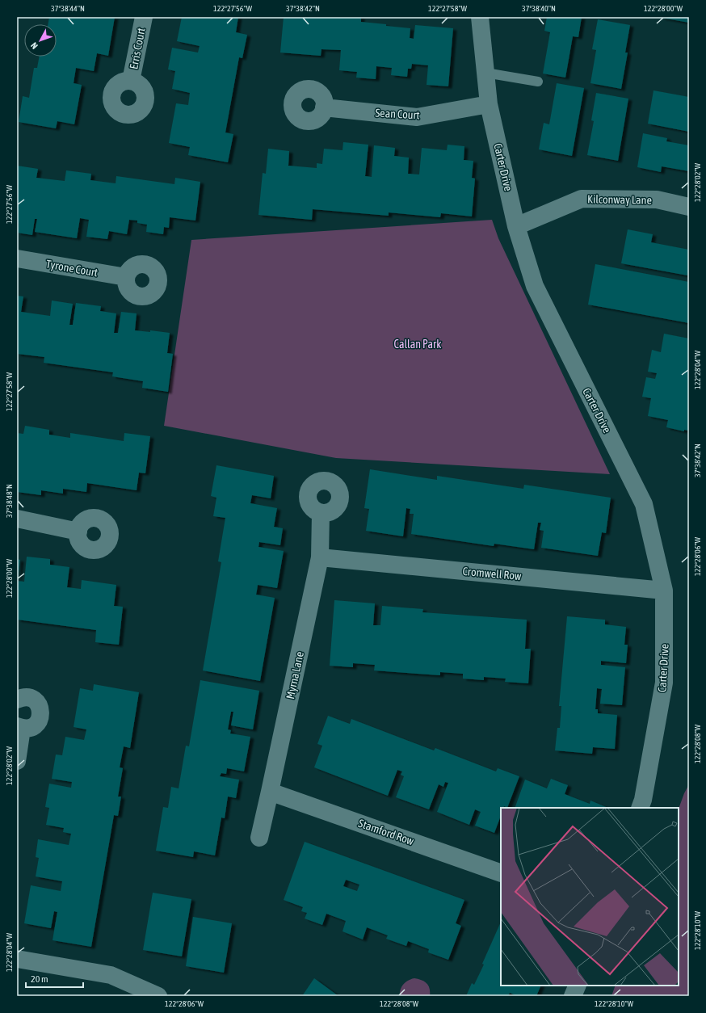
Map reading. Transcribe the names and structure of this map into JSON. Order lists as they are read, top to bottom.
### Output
{
  "streets": {
    "street": [
      "Erris Court",
      "Sean Court",
      "Carter Drive",
      "Kilconway Lane",
      "Tyrone Court",
      "Cromwell Row",
      "Myrna Lane",
      "Stamford Row"
    ]
  },
  "crossings": [
    ["Sean Court", "Carter Drive"],
    ["Carter Drive", "Kilconway Lane"],
    ["Carter Drive", "Cromwell Row"],
    ["Cromwell Row", "Myrna Lane"],
    ["Myrna Lane", "Stamford Row"]
  ],
  "parks": ["Callan Park"],
  "scale_bar": "20 m",
  "north": "bottom left",
  "coordinates": [
    "37°38'44\"N",
    "122°27'56\"W",
    "37°38'42\"N",
    "122°27'58\"W",
    "37°38'40\"N",
    "122°28'00\"W",
    "122°28'02\"W",
    "122°28'04\"W",
    "37°38'48\"N",
    "122°28'06\"W",
    "122°28'08\"W",
    "122°28'10\"W"
  ]
}
